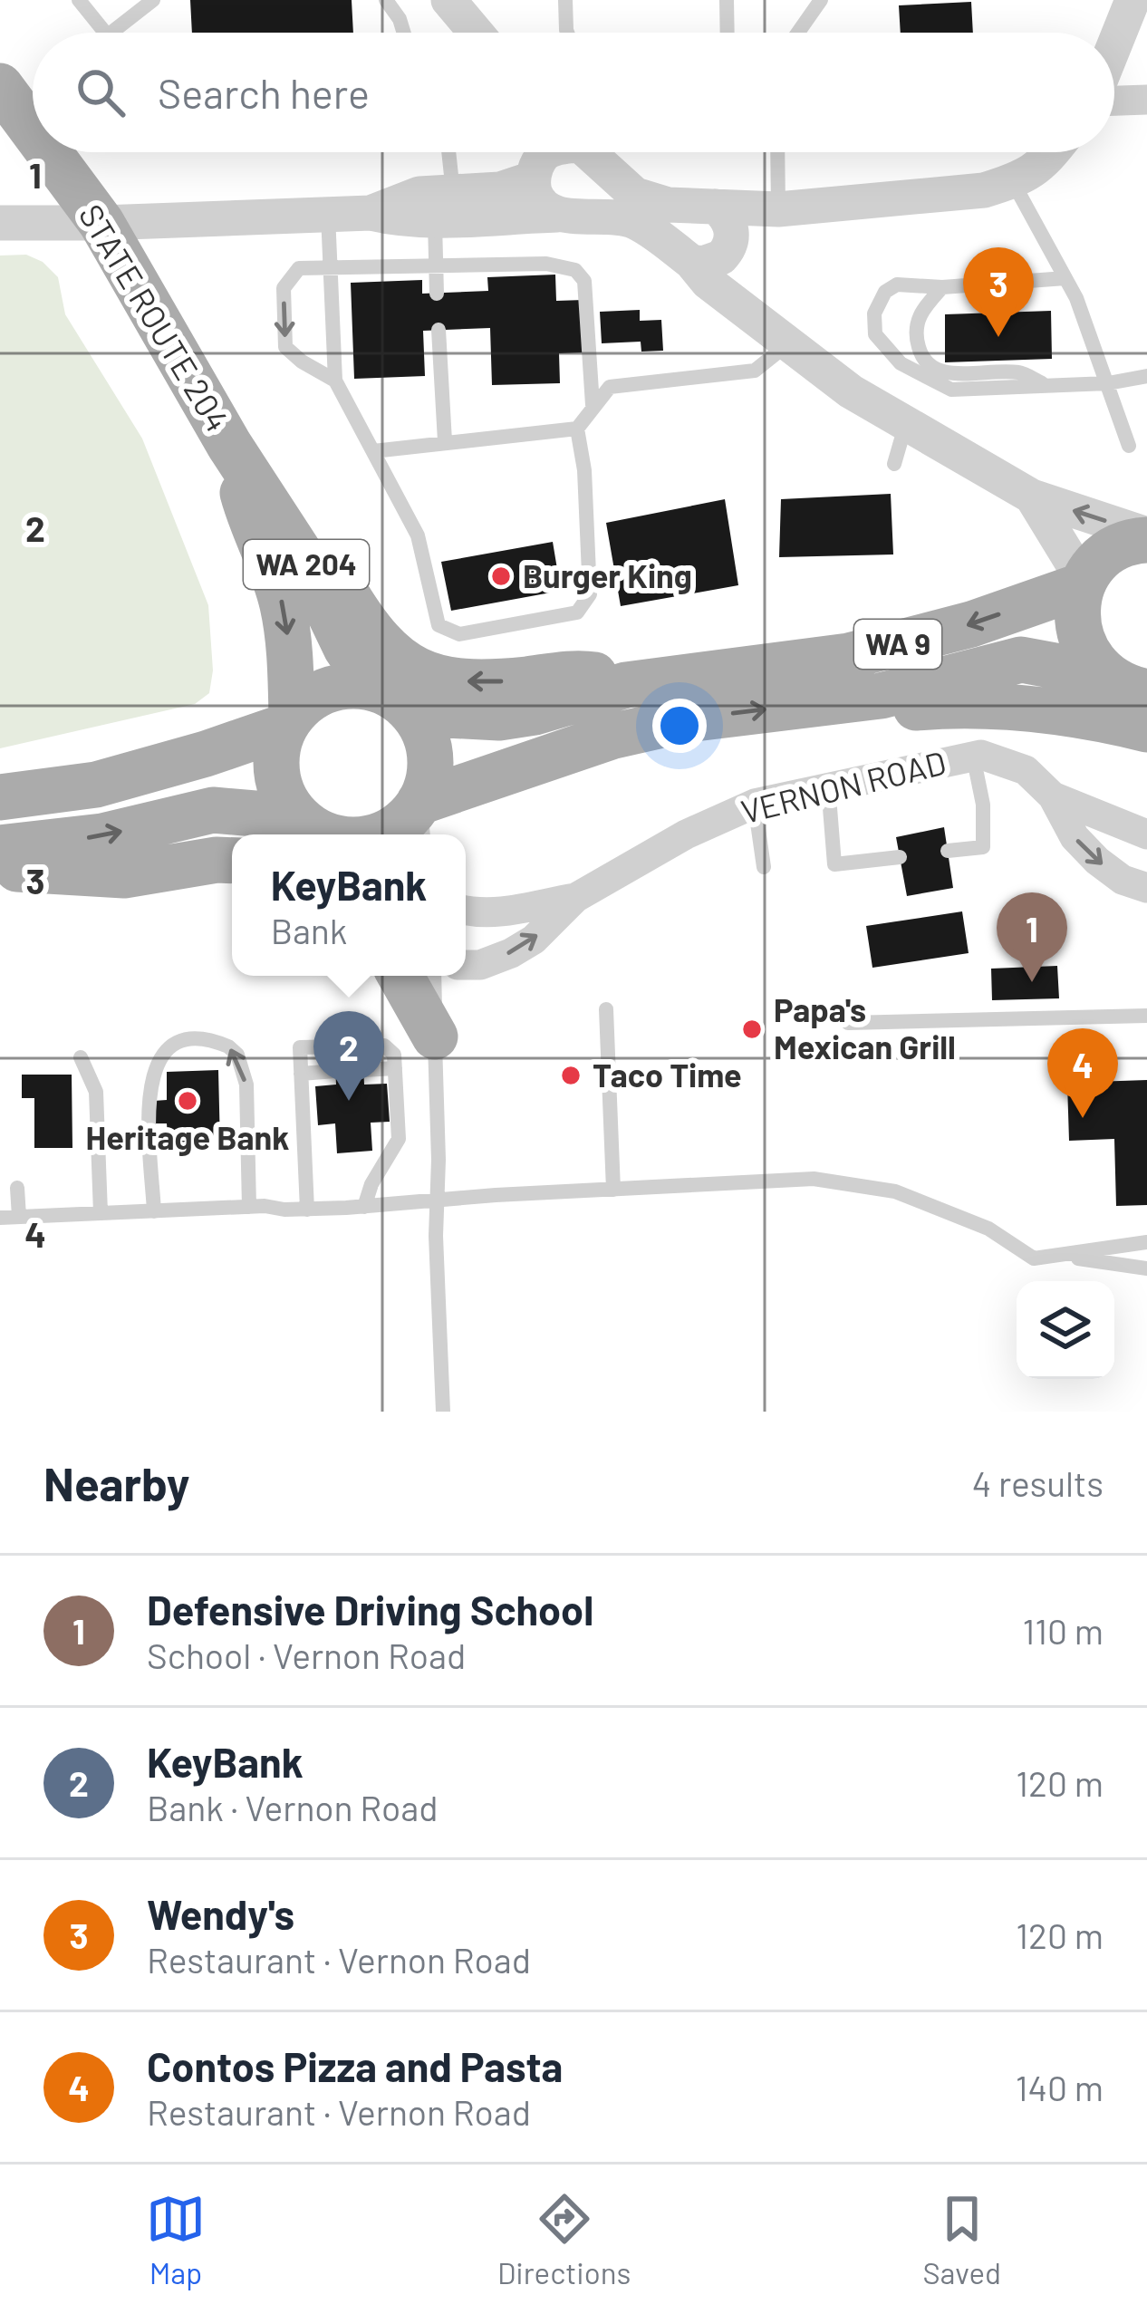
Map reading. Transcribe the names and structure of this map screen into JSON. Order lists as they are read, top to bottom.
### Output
{
  "streets": {
    "main road": ["STATE ROUTE 204", "WA 204", "WA 9"],
    "street": ["VERNON ROAD"]
  },
  "places": [
    "Burger King",
    "Papa's Mexican Grill",
    "Taco Time",
    "Heritage Bank"
  ],
  "page": {
    "search": "Search here",
    "pins": [
      "3",
      "1",
      "2",
      "4"
    ],
    "popup": ["KeyBank", "Bank"],
    "heading": ["Nearby", "4 results"],
    "list": [
      {
        "mark": "1",
        "name": "Defensive Driving School",
        "note": "School · Vernon Road",
        "value": "110 m"
      },
      {
        "mark": "2",
        "name": "KeyBank",
        "note": "Bank · Vernon Road",
        "value": "120 m"
      },
      {
        "mark": "3",
        "name": "Wendy's",
        "note": "Restaurant · Vernon Road",
        "value": "120 m"
      },
      {
        "mark": "4",
        "name": "Contos Pizza and Pasta",
        "note": "Restaurant · Vernon Road",
        "value": "140 m"
      }
    ],
    "nav": ["Map", "Directions", "Saved"]
  },
  "grid": {
    "rows": [
      "1",
      "2",
      "3",
      "4"
    ]
  }
}
